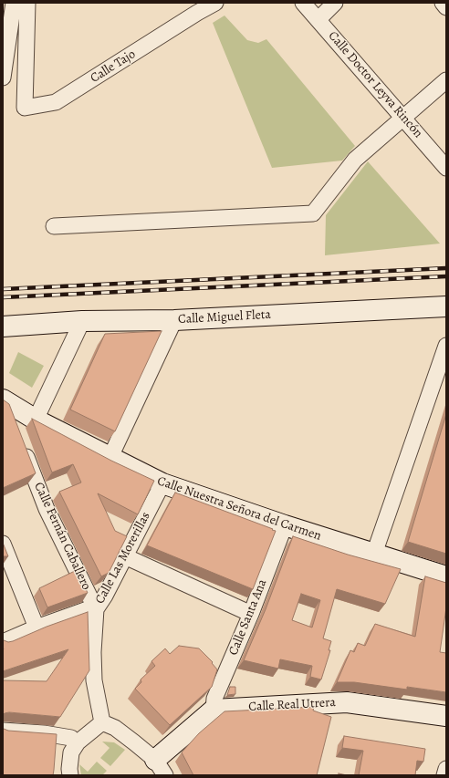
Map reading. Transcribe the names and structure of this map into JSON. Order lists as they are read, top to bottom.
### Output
{
  "streets": {
    "street": [
      "Calle Tajo",
      "Calle Doctor Leyva Rincón",
      "Calle Miguel Fleta",
      "Calle Nuestra Señora del Carmen",
      "Calle Fernán Caballero",
      "Calle Las Morerillas",
      "Calle Santa Ana",
      "Calle Real Utrera"
    ]
  },
  "crossings": [
    ["Calle Nuestra Señora del Carmen", "Calle Las Morerillas"],
    ["Calle Nuestra Señora del Carmen", "Calle Santa Ana"],
    ["Calle Fernán Caballero", "Calle Las Morerillas"],
    ["Calle Santa Ana", "Calle Real Utrera"]
  ]
}
